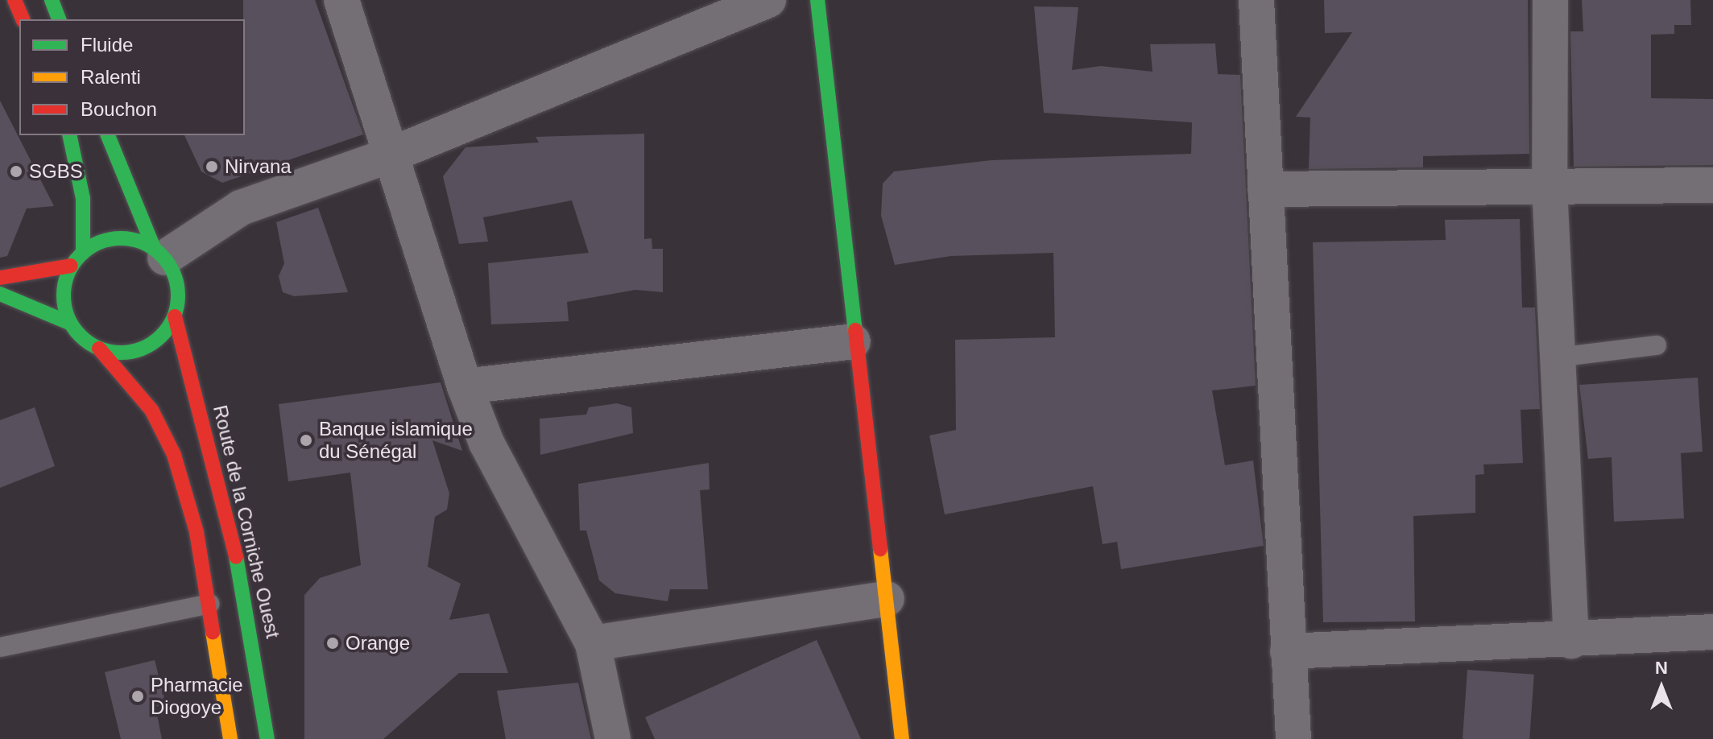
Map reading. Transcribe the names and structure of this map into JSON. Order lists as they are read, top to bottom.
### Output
{
  "streets": {
    "main road": ["Route de la Corniche Ouest"]
  },
  "places": [
    "Nirvana",
    "SGBS",
    "Banque islamique du Sénégal",
    "Orange",
    "Pharmacie Diogoye"
  ],
  "legend": ["Fluide", "Ralenti", "Bouchon"],
  "north": "top"
}
